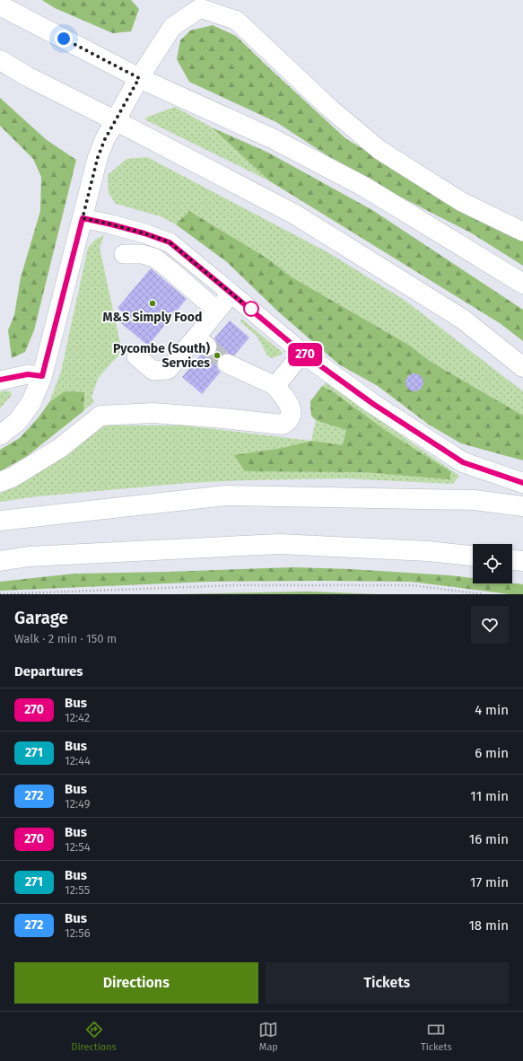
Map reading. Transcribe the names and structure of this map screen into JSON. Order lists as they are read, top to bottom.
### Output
{
  "places": ["M&S Simply Food", "Pycombe (South) Services"],
  "lines": ["bus line 270"],
  "page": {
    "on_map": "270",
    "heading": [
      ["Garage", "Walk · 2 min · 150 m"],
      "Departures"
    ],
    "list": [
      {
        "mark": "270",
        "name": "Bus",
        "note": "12:42",
        "value": "4 min"
      },
      {
        "mark": "271",
        "name": "Bus",
        "note": "12:44",
        "value": "6 min"
      },
      {
        "mark": "272",
        "name": "Bus",
        "note": "12:49",
        "value": "11 min"
      },
      {
        "mark": "270",
        "name": "Bus",
        "note": "12:54",
        "value": "16 min"
      },
      {
        "mark": "271",
        "name": "Bus",
        "note": "12:55",
        "value": "17 min"
      },
      {
        "mark": "272",
        "name": "Bus",
        "note": "12:56",
        "value": "18 min"
      }
    ],
    "buttons": ["Directions", "Tickets"],
    "tabs": ["Directions", "Map", "Tickets"]
  }
}
